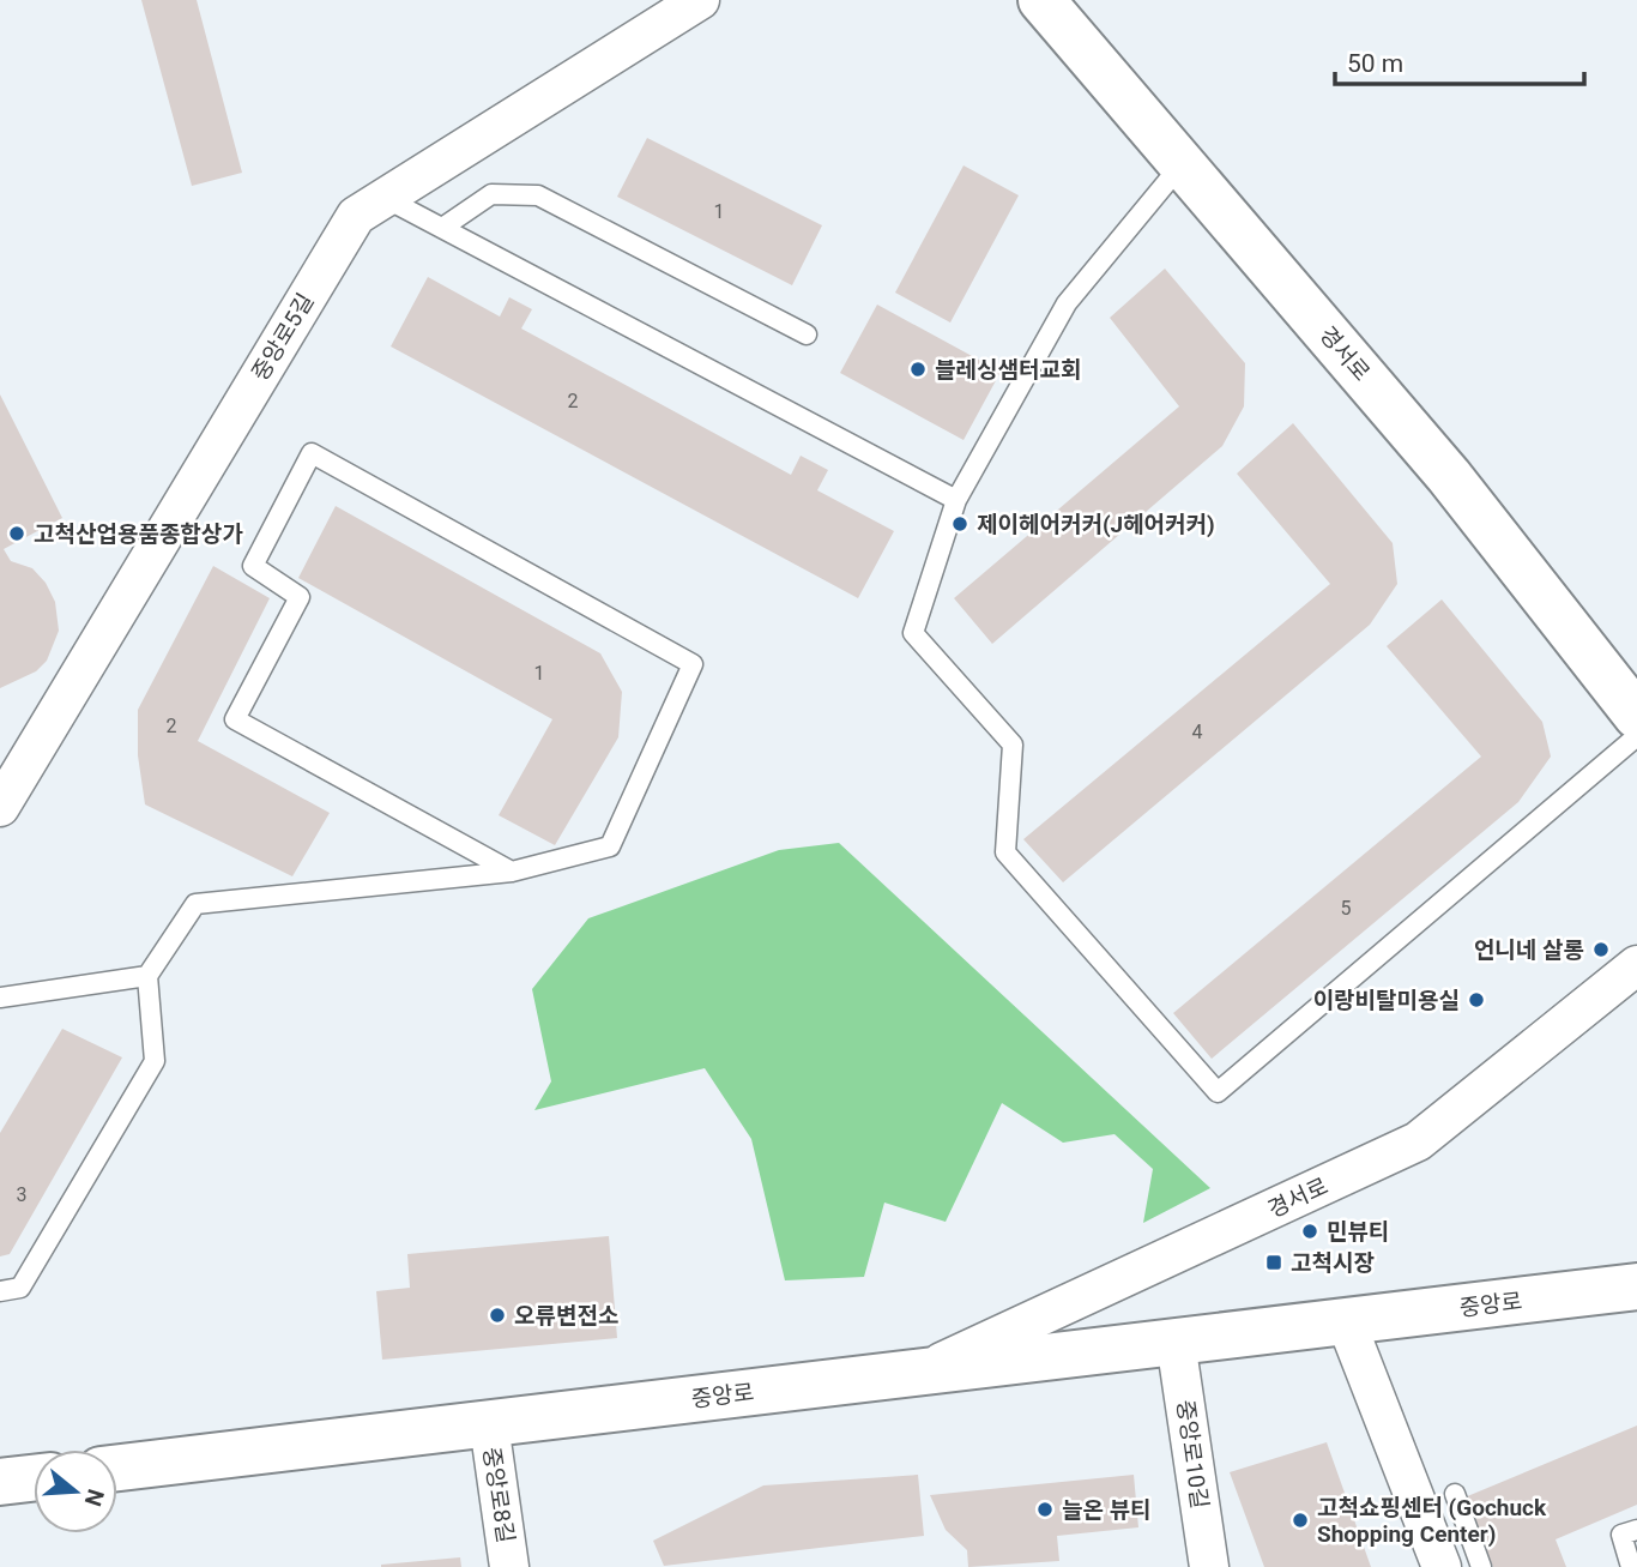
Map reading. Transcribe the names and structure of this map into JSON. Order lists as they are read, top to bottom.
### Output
{
  "streets": {
    "main road": ["경서로", "중앙로"],
    "street": ["중앙로5길", "중앙로10길", "중앙로8길"]
  },
  "crossings": [
    ["경서로", "중앙로"],
    ["중앙로", "중앙로10길"],
    ["중앙로", "중앙로8길"]
  ],
  "places": {
    "other": [
      "블레싱샘터교회",
      "제이헤어커커(J헤어커커)",
      "고척산업용품종합상가",
      "언니네 살롱",
      "이랑비탈미용실",
      "민뷰티",
      "오류변전소",
      "늘온 뷰티",
      "고척쇼핑센터 (Gochuck Shopping Center)"
    ],
    "transit": ["고척시장"]
  },
  "house_numbers": [
    "1",
    "2",
    "1",
    "2",
    "4",
    "5",
    "3"
  ],
  "scale_bar": "50 m",
  "north": "right"
}
